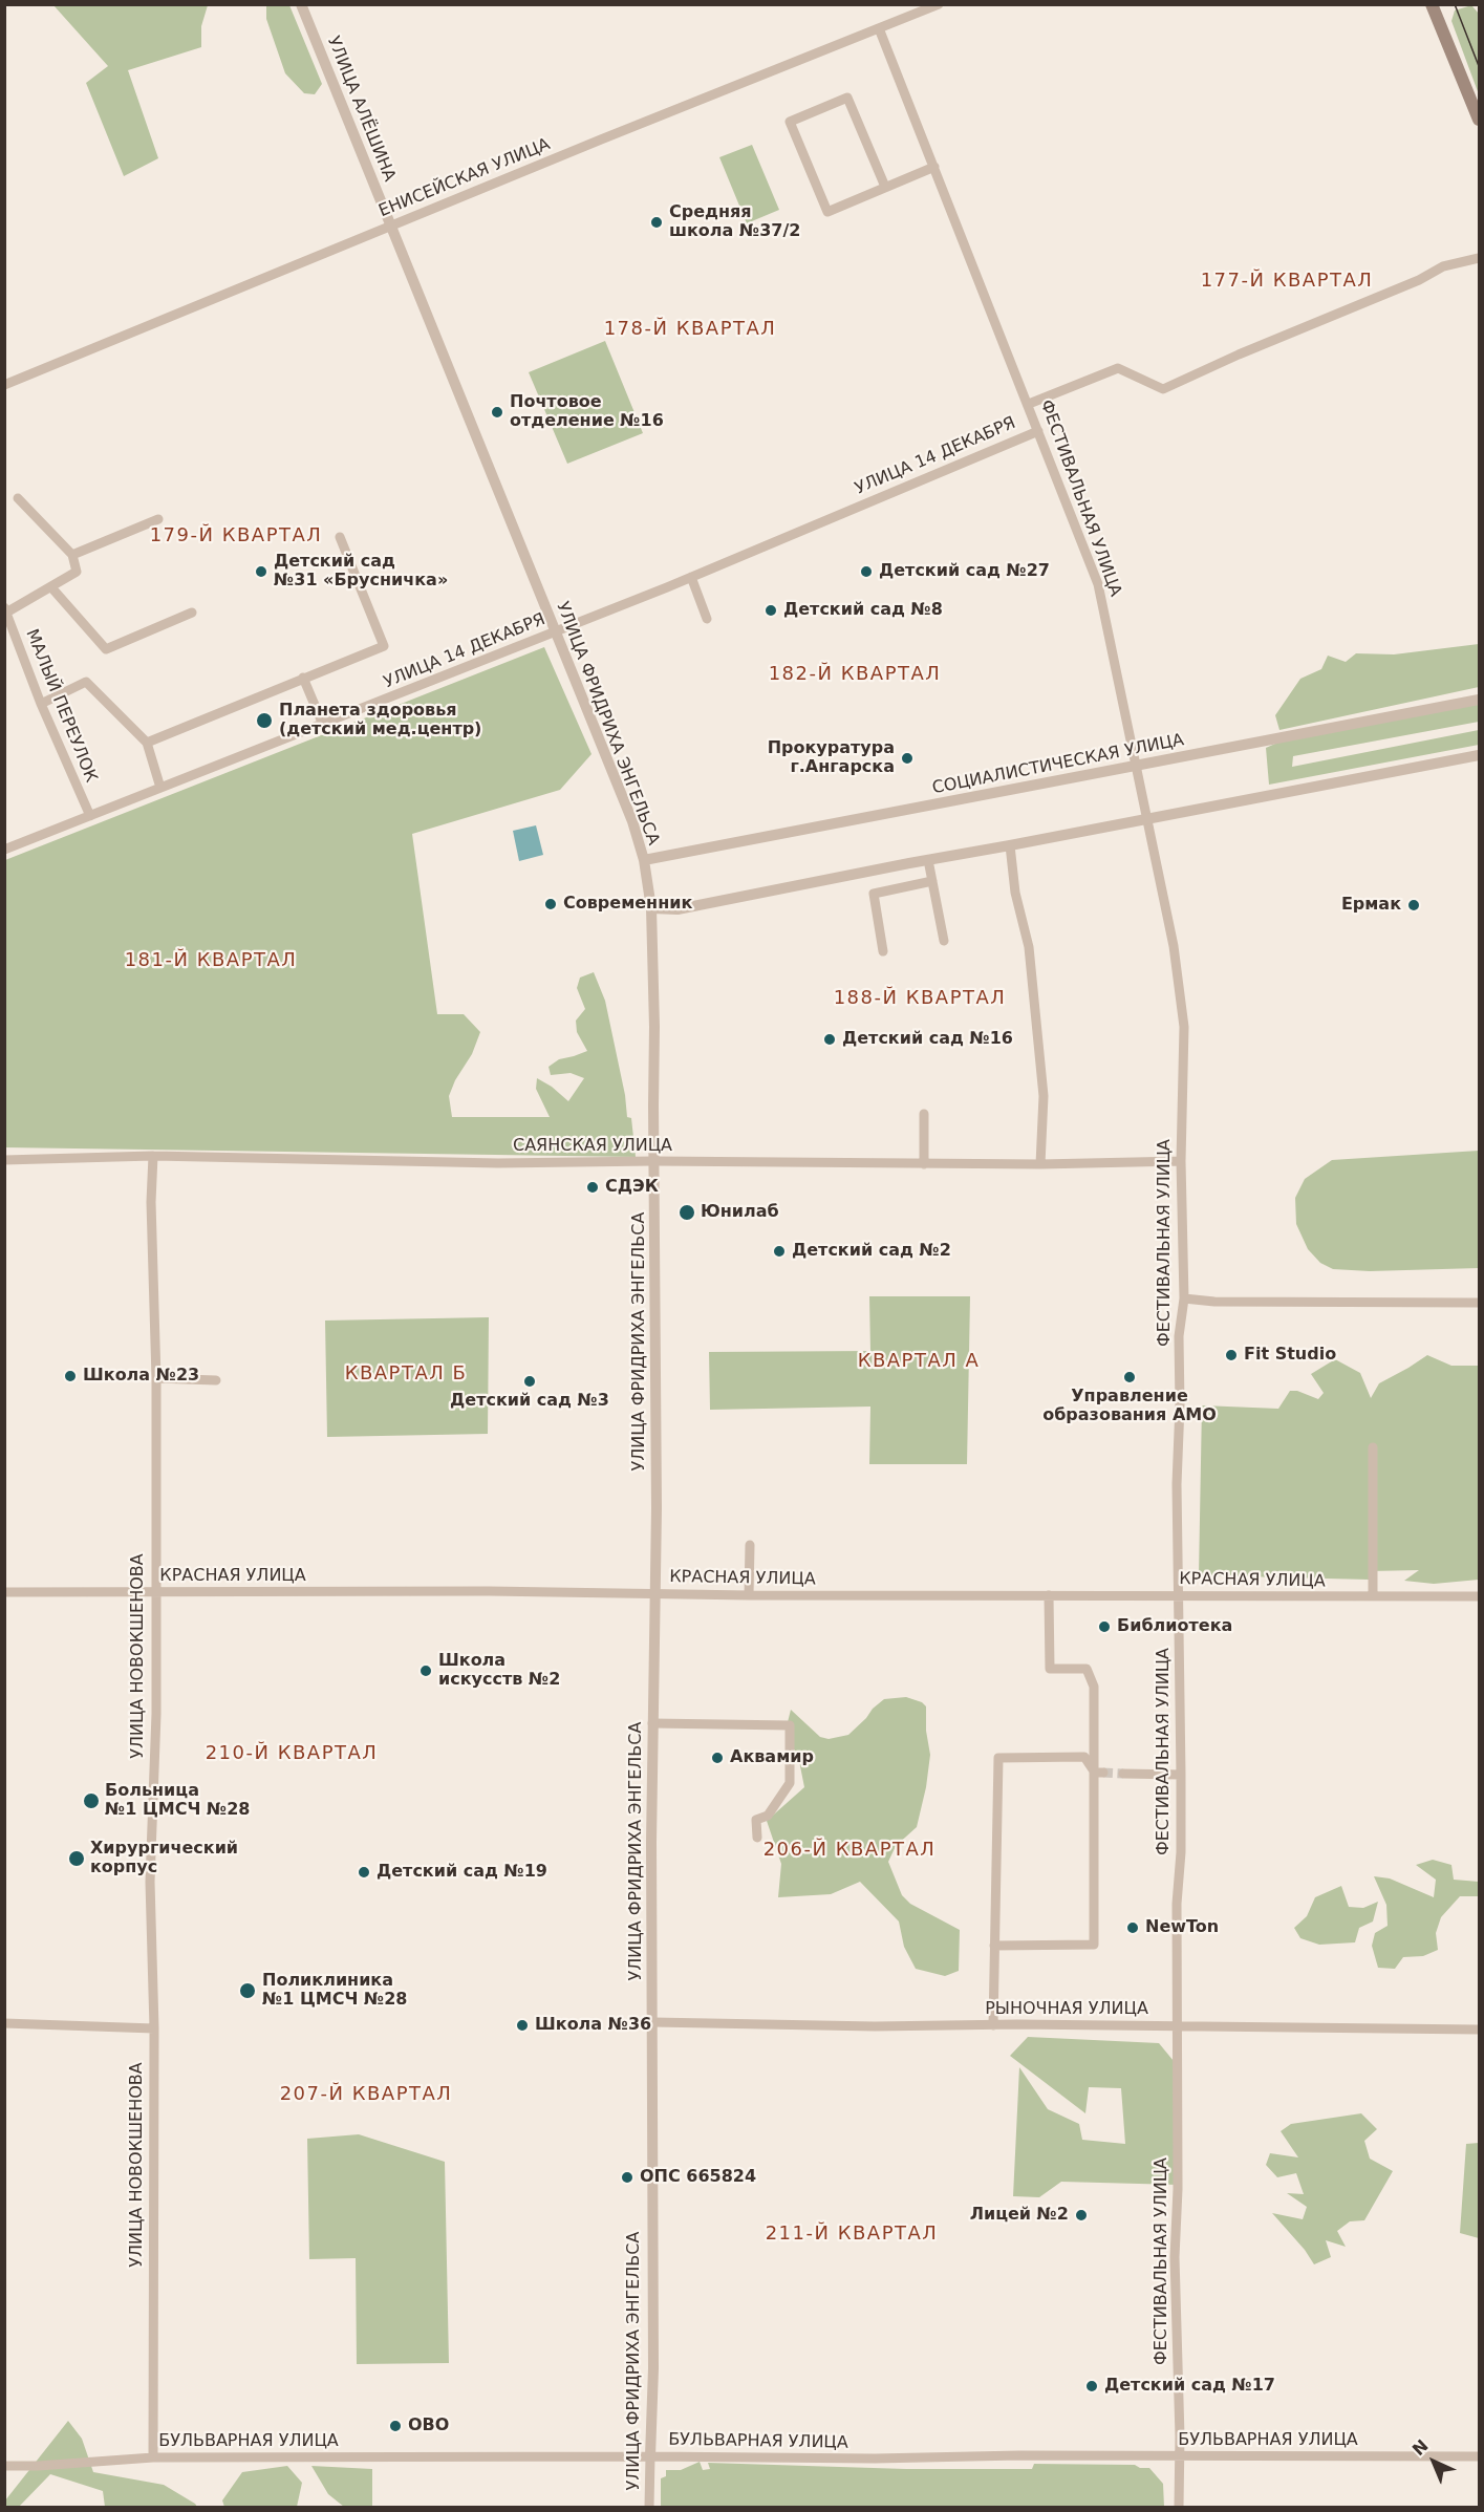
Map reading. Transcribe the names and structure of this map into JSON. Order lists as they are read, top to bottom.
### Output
{
  "streets": {
    "street": [
      "УЛИЦА АЛЁШИНА",
      "ЕНИСЕЙСКАЯ УЛИЦА",
      "УЛИЦА 14 ДЕКАБРЯ",
      "ФЕСТИВАЛЬНАЯ УЛИЦА",
      "МАЛЫЙ ПЕРЕУЛОК",
      "УЛИЦА ФРИДРИХА ЭНГЕЛЬСА",
      "СОЦИАЛИСТИЧЕСКАЯ УЛИЦА",
      "САЯНСКАЯ УЛИЦА",
      "КРАСНАЯ УЛИЦА",
      "УЛИЦА НОВОКШЕНОВА",
      "РЫНОЧНАЯ УЛИЦА",
      "БУЛЬВАРНАЯ УЛИЦА"
    ]
  },
  "crossings": [
    ["УЛИЦА АЛЁШИНА", "ЕНИСЕЙСКАЯ УЛИЦА"],
    ["УЛИЦА АЛЁШИНА", "УЛИЦА ФРИДРИХА ЭНГЕЛЬСА"],
    ["ЕНИСЕЙСКАЯ УЛИЦА", "ФЕСТИВАЛЬНАЯ УЛИЦА"],
    ["ЕНИСЕЙСКАЯ УЛИЦА", "УЛИЦА ФРИДРИХА ЭНГЕЛЬСА"],
    ["УЛИЦА 14 ДЕКАБРЯ", "ФЕСТИВАЛЬНАЯ УЛИЦА"],
    ["УЛИЦА 14 ДЕКАБРЯ", "МАЛЫЙ ПЕРЕУЛОК"],
    ["УЛИЦА 14 ДЕКАБРЯ", "УЛИЦА ФРИДРИХА ЭНГЕЛЬСА"],
    ["ФЕСТИВАЛЬНАЯ УЛИЦА", "СОЦИАЛИСТИЧЕСКАЯ УЛИЦА"],
    ["ФЕСТИВАЛЬНАЯ УЛИЦА", "САЯНСКАЯ УЛИЦА"],
    ["ФЕСТИВАЛЬНАЯ УЛИЦА", "КРАСНАЯ УЛИЦА"],
    ["ФЕСТИВАЛЬНАЯ УЛИЦА", "РЫНОЧНАЯ УЛИЦА"],
    ["ФЕСТИВАЛЬНАЯ УЛИЦА", "БУЛЬВАРНАЯ УЛИЦА"],
    ["УЛИЦА ФРИДРИХА ЭНГЕЛЬСА", "СОЦИАЛИСТИЧЕСКАЯ УЛИЦА"],
    ["УЛИЦА ФРИДРИХА ЭНГЕЛЬСА", "САЯНСКАЯ УЛИЦА"],
    ["УЛИЦА ФРИДРИХА ЭНГЕЛЬСА", "КРАСНАЯ УЛИЦА"],
    ["УЛИЦА ФРИДРИХА ЭНГЕЛЬСА", "РЫНОЧНАЯ УЛИЦА"],
    ["УЛИЦА ФРИДРИХА ЭНГЕЛЬСА", "БУЛЬВАРНАЯ УЛИЦА"],
    ["САЯНСКАЯ УЛИЦА", "УЛИЦА НОВОКШЕНОВА"],
    ["КРАСНАЯ УЛИЦА", "УЛИЦА НОВОКШЕНОВА"],
    ["УЛИЦА НОВОКШЕНОВА", "БУЛЬВАРНАЯ УЛИЦА"]
  ],
  "districts": [
    "177-Й КВАРТАЛ",
    "178-Й КВАРТАЛ",
    "179-Й КВАРТАЛ",
    "182-Й КВАРТАЛ",
    "181-Й КВАРТАЛ",
    "188-Й КВАРТАЛ",
    "КВАРТАЛ А",
    "КВАРТАЛ Б",
    "210-Й КВАРТАЛ",
    "206-Й КВАРТАЛ",
    "207-Й КВАРТАЛ",
    "211-Й КВАРТАЛ"
  ],
  "places": [
    "Средняя школа №37/2",
    "Почтовое отделение №16",
    "Детский сад №31 «Брусничка»",
    "Детский сад №27",
    "Детский сад №8",
    "Планета здоровья (детский мед.центр)",
    "Прокуратура г.Ангарска",
    "Современник",
    "Ермак",
    "Детский сад №16",
    "СДЭК",
    "Юнилаб",
    "Детский сад №2",
    "Fit Studio",
    "Школа №23",
    "Управление образования АМО",
    "Детский сад №3",
    "Библиотека",
    "Школа искусств №2",
    "Аквамир",
    "Больница №1 ЦМСЧ №28",
    "Хирургический корпус",
    "Детский сад №19",
    "NewTon",
    "Поликлиника №1 ЦМСЧ №28",
    "Школа №36",
    "ОПС 665824",
    "Лицей №2",
    "Детский сад №17",
    "ОВО"
  ],
  "north": "top left"
}
